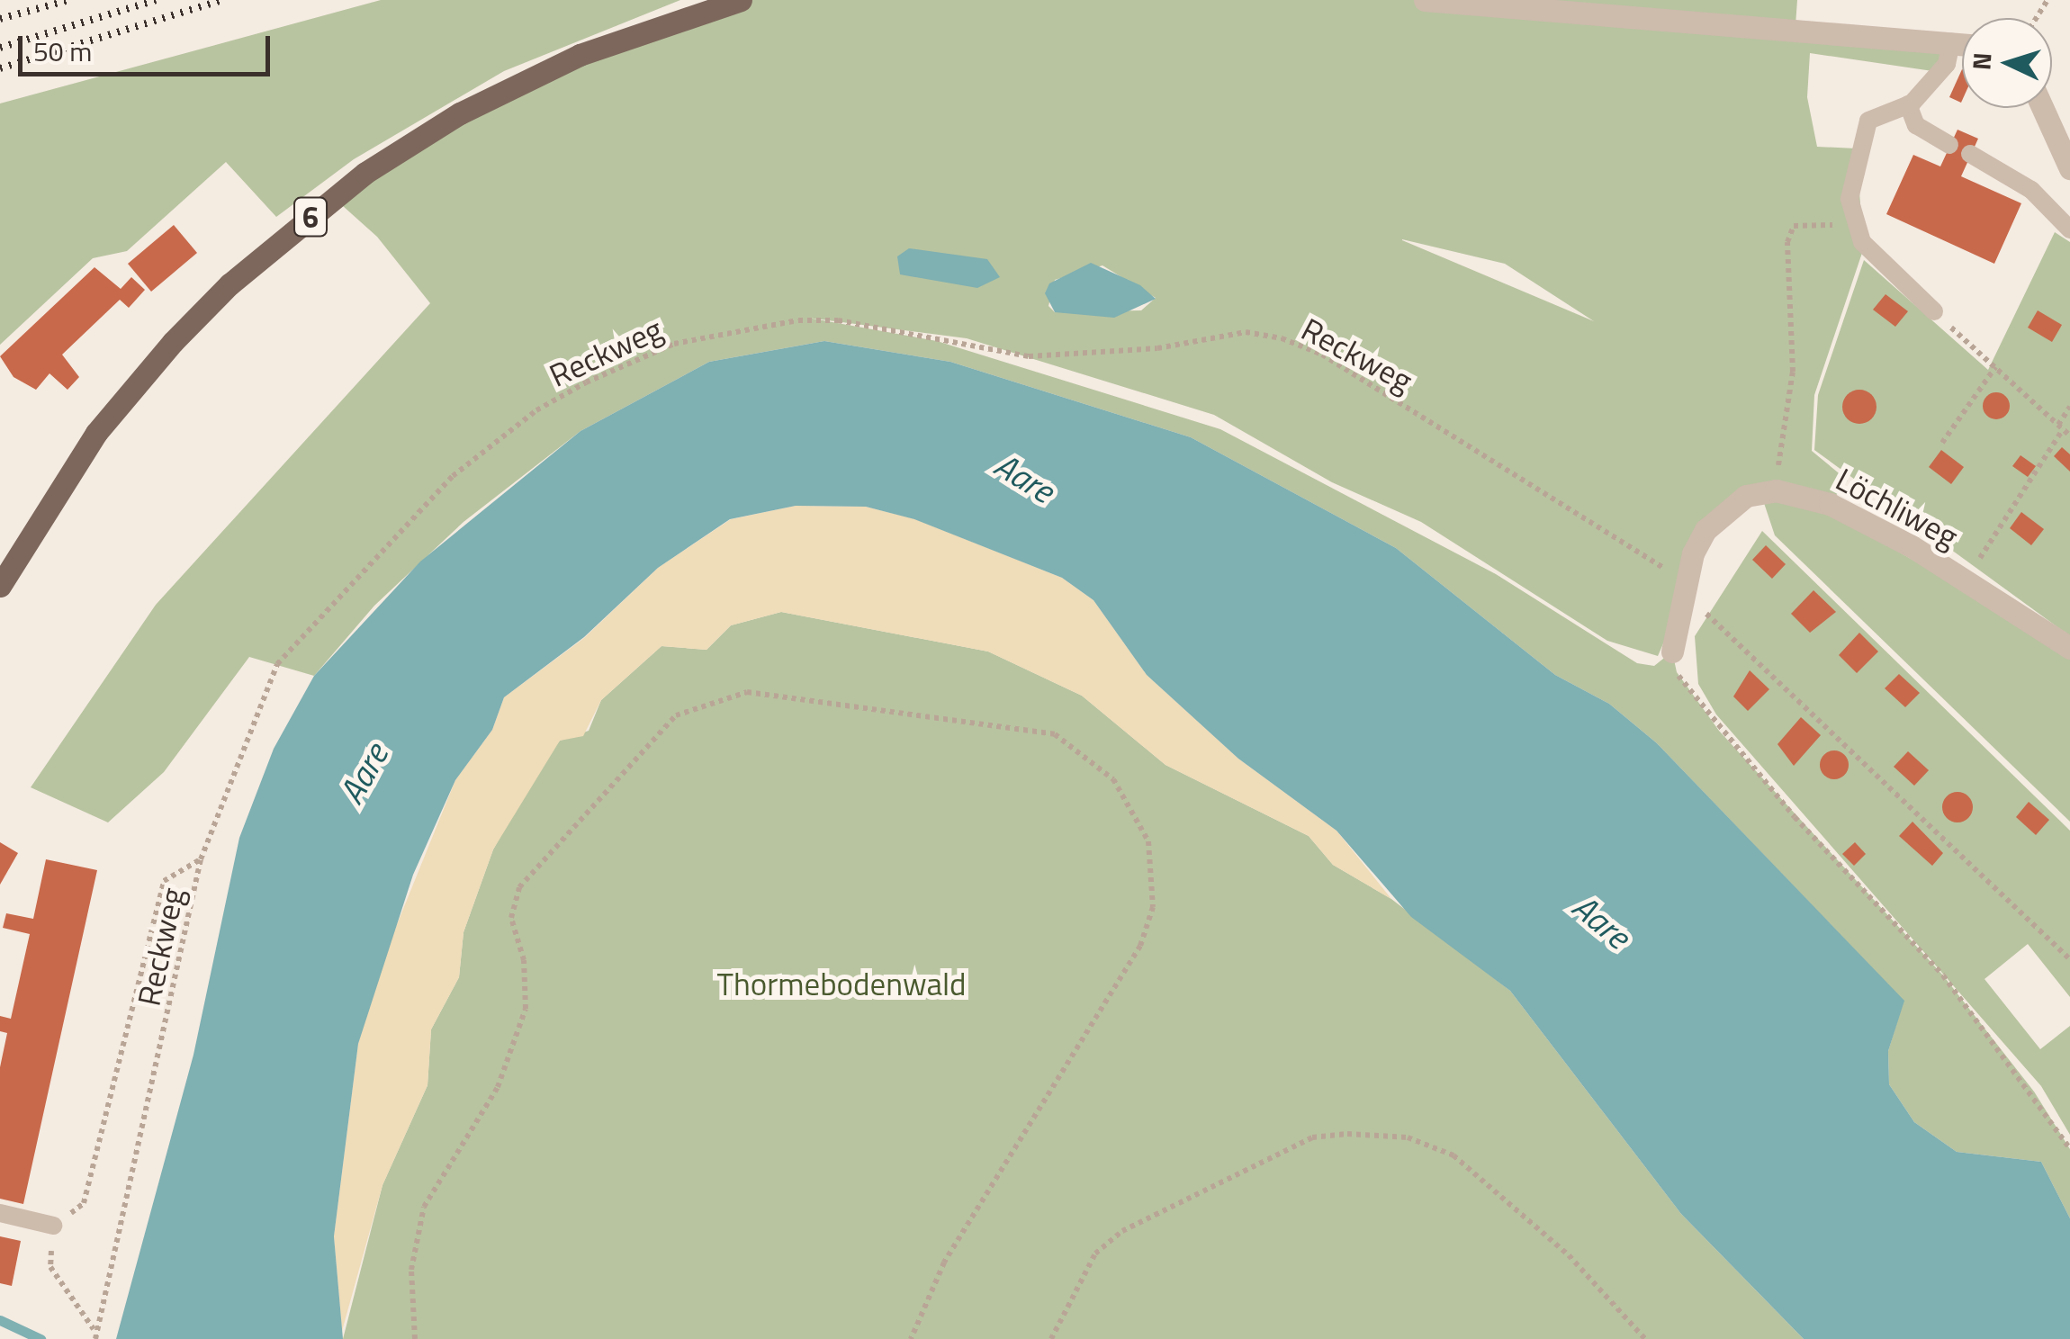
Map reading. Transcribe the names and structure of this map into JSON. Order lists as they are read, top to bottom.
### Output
{
  "streets": {
    "main road": ["6"],
    "street": ["Löchliweg"],
    "path": ["Reckweg"]
  },
  "water": ["Aare"],
  "parks": ["Thormebodenwald"],
  "scale_bar": "50 m",
  "north": "left"
}
